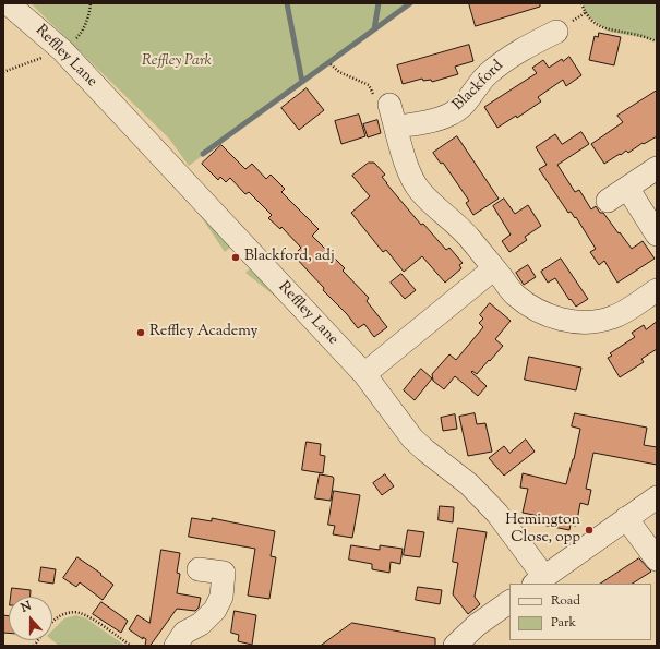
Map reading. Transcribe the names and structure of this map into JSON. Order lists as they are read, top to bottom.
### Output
{
  "streets": {
    "street": ["Reffley Lane", "Blackford"]
  },
  "parks": ["Reffley Park"],
  "places": ["Blackford, adj", "Reffley Academy", "Hemington Close, opp"],
  "legend": ["Road", "Park"],
  "north": "top"
}
